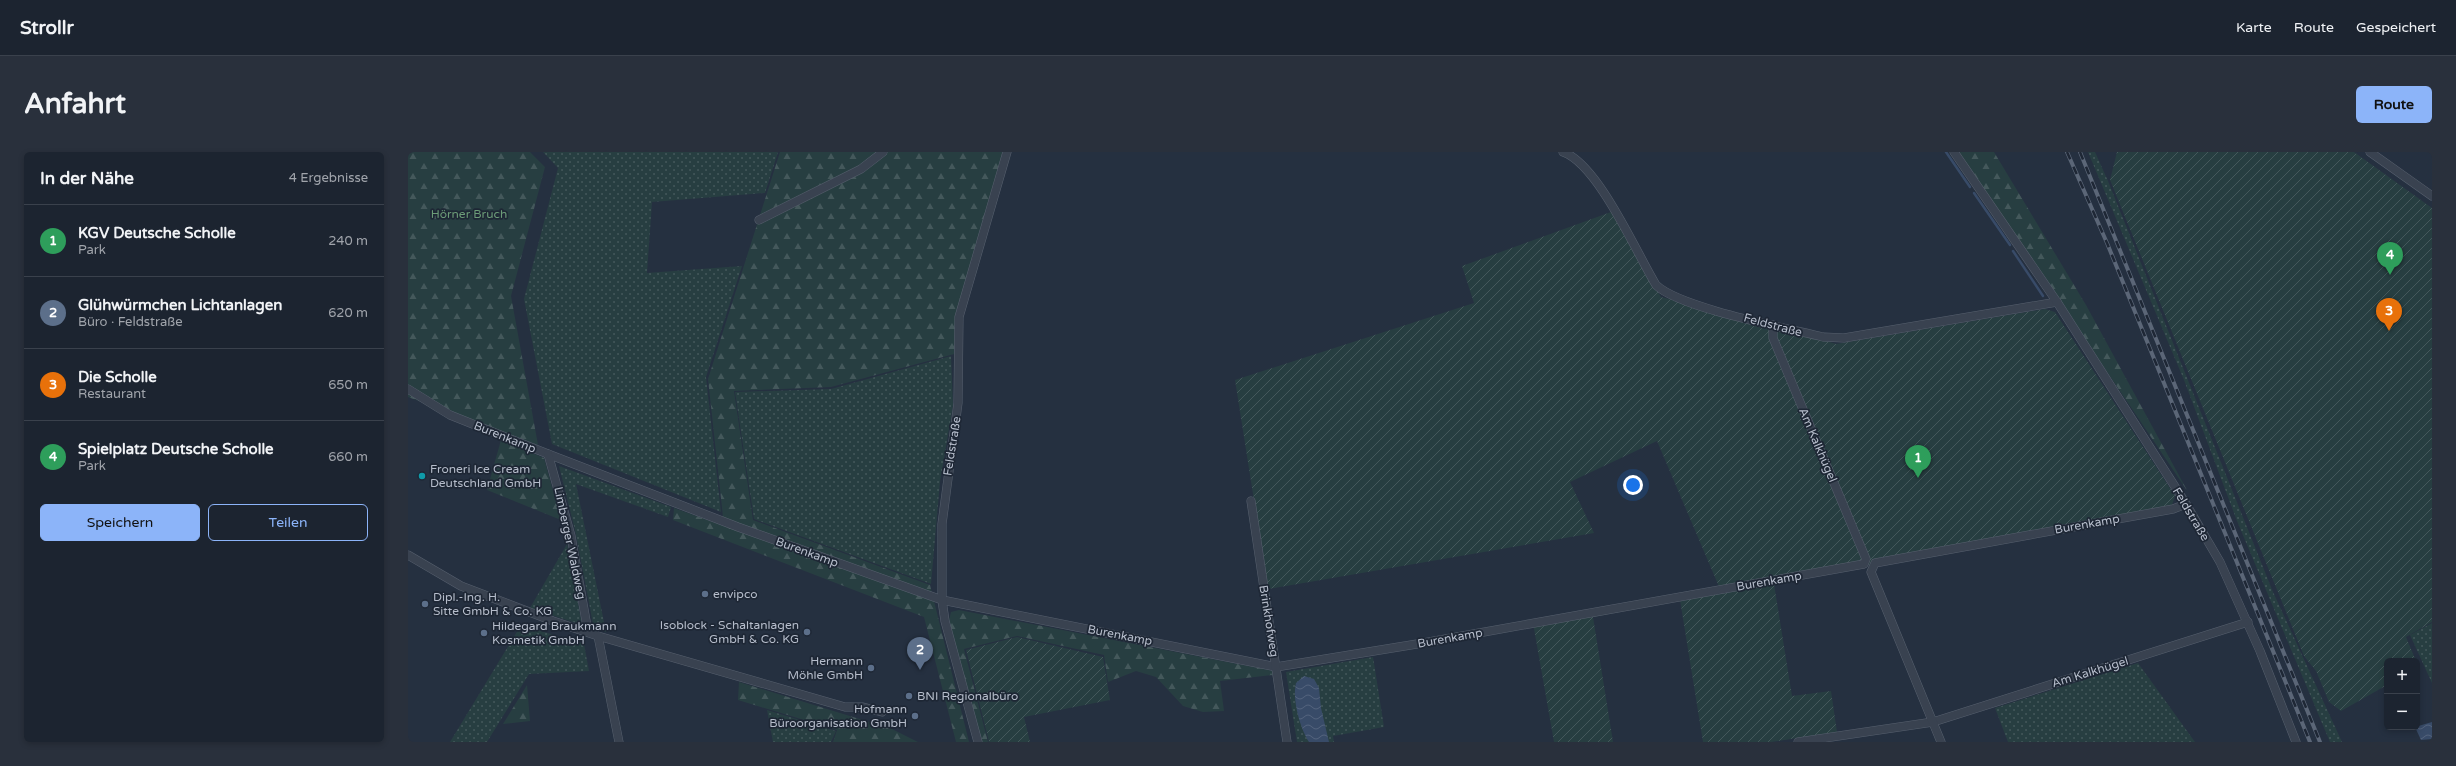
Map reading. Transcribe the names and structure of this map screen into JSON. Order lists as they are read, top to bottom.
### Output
{
  "streets": {
    "street": [
      "Feldstraße",
      "Burenkamp",
      "Am Kalkhügel",
      "Limberger Waldweg",
      "Brinkhofweg"
    ]
  },
  "crossings": [
    ["Feldstraße", "Burenkamp"],
    ["Feldstraße", "Am Kalkhügel"],
    ["Burenkamp", "Am Kalkhügel"],
    ["Burenkamp", "Limberger Waldweg"],
    ["Burenkamp", "Brinkhofweg"]
  ],
  "parks": ["Hörner Bruch"],
  "places": [
    "Froneri Ice Cream Deutschland GmbH",
    "envipco",
    "Dipl.-Ing. H. Sitte GmbH & Co. KG",
    "Isoblock - Schaltanlagen GmbH & Co. KG",
    "Hildegard Braukmann Kosmetik GmbH",
    "Hermann Möhle GmbH",
    "BNI Regionalbüro",
    "Hofmann Büroorganisation GmbH"
  ],
  "page": {
    "header": "Strollr",
    "nav": ["Karte", "Route", "Gespeichert"],
    "buttons": [
      "Route",
      ["Speichern", "Teilen"]
    ],
    "title": "Anfahrt",
    "heading": ["In der Nähe", "4 Ergebnisse"],
    "list": [
      {
        "mark": "1",
        "name": "KGV Deutsche Scholle",
        "note": "Park",
        "value": "240 m"
      },
      {
        "mark": "2",
        "name": "Glühwürmchen Lichtanlagen",
        "note": "Büro · Feldstraße",
        "value": "620 m"
      },
      {
        "mark": "3",
        "name": "Die Scholle",
        "note": "Restaurant",
        "value": "650 m"
      },
      {
        "mark": "4",
        "name": "Spielplatz Deutsche Scholle",
        "note": "Park",
        "value": "660 m"
      }
    ],
    "pins": [
      "4",
      "3",
      "1",
      "2"
    ],
    "map_buttons": ["+", "−"]
  }
}
